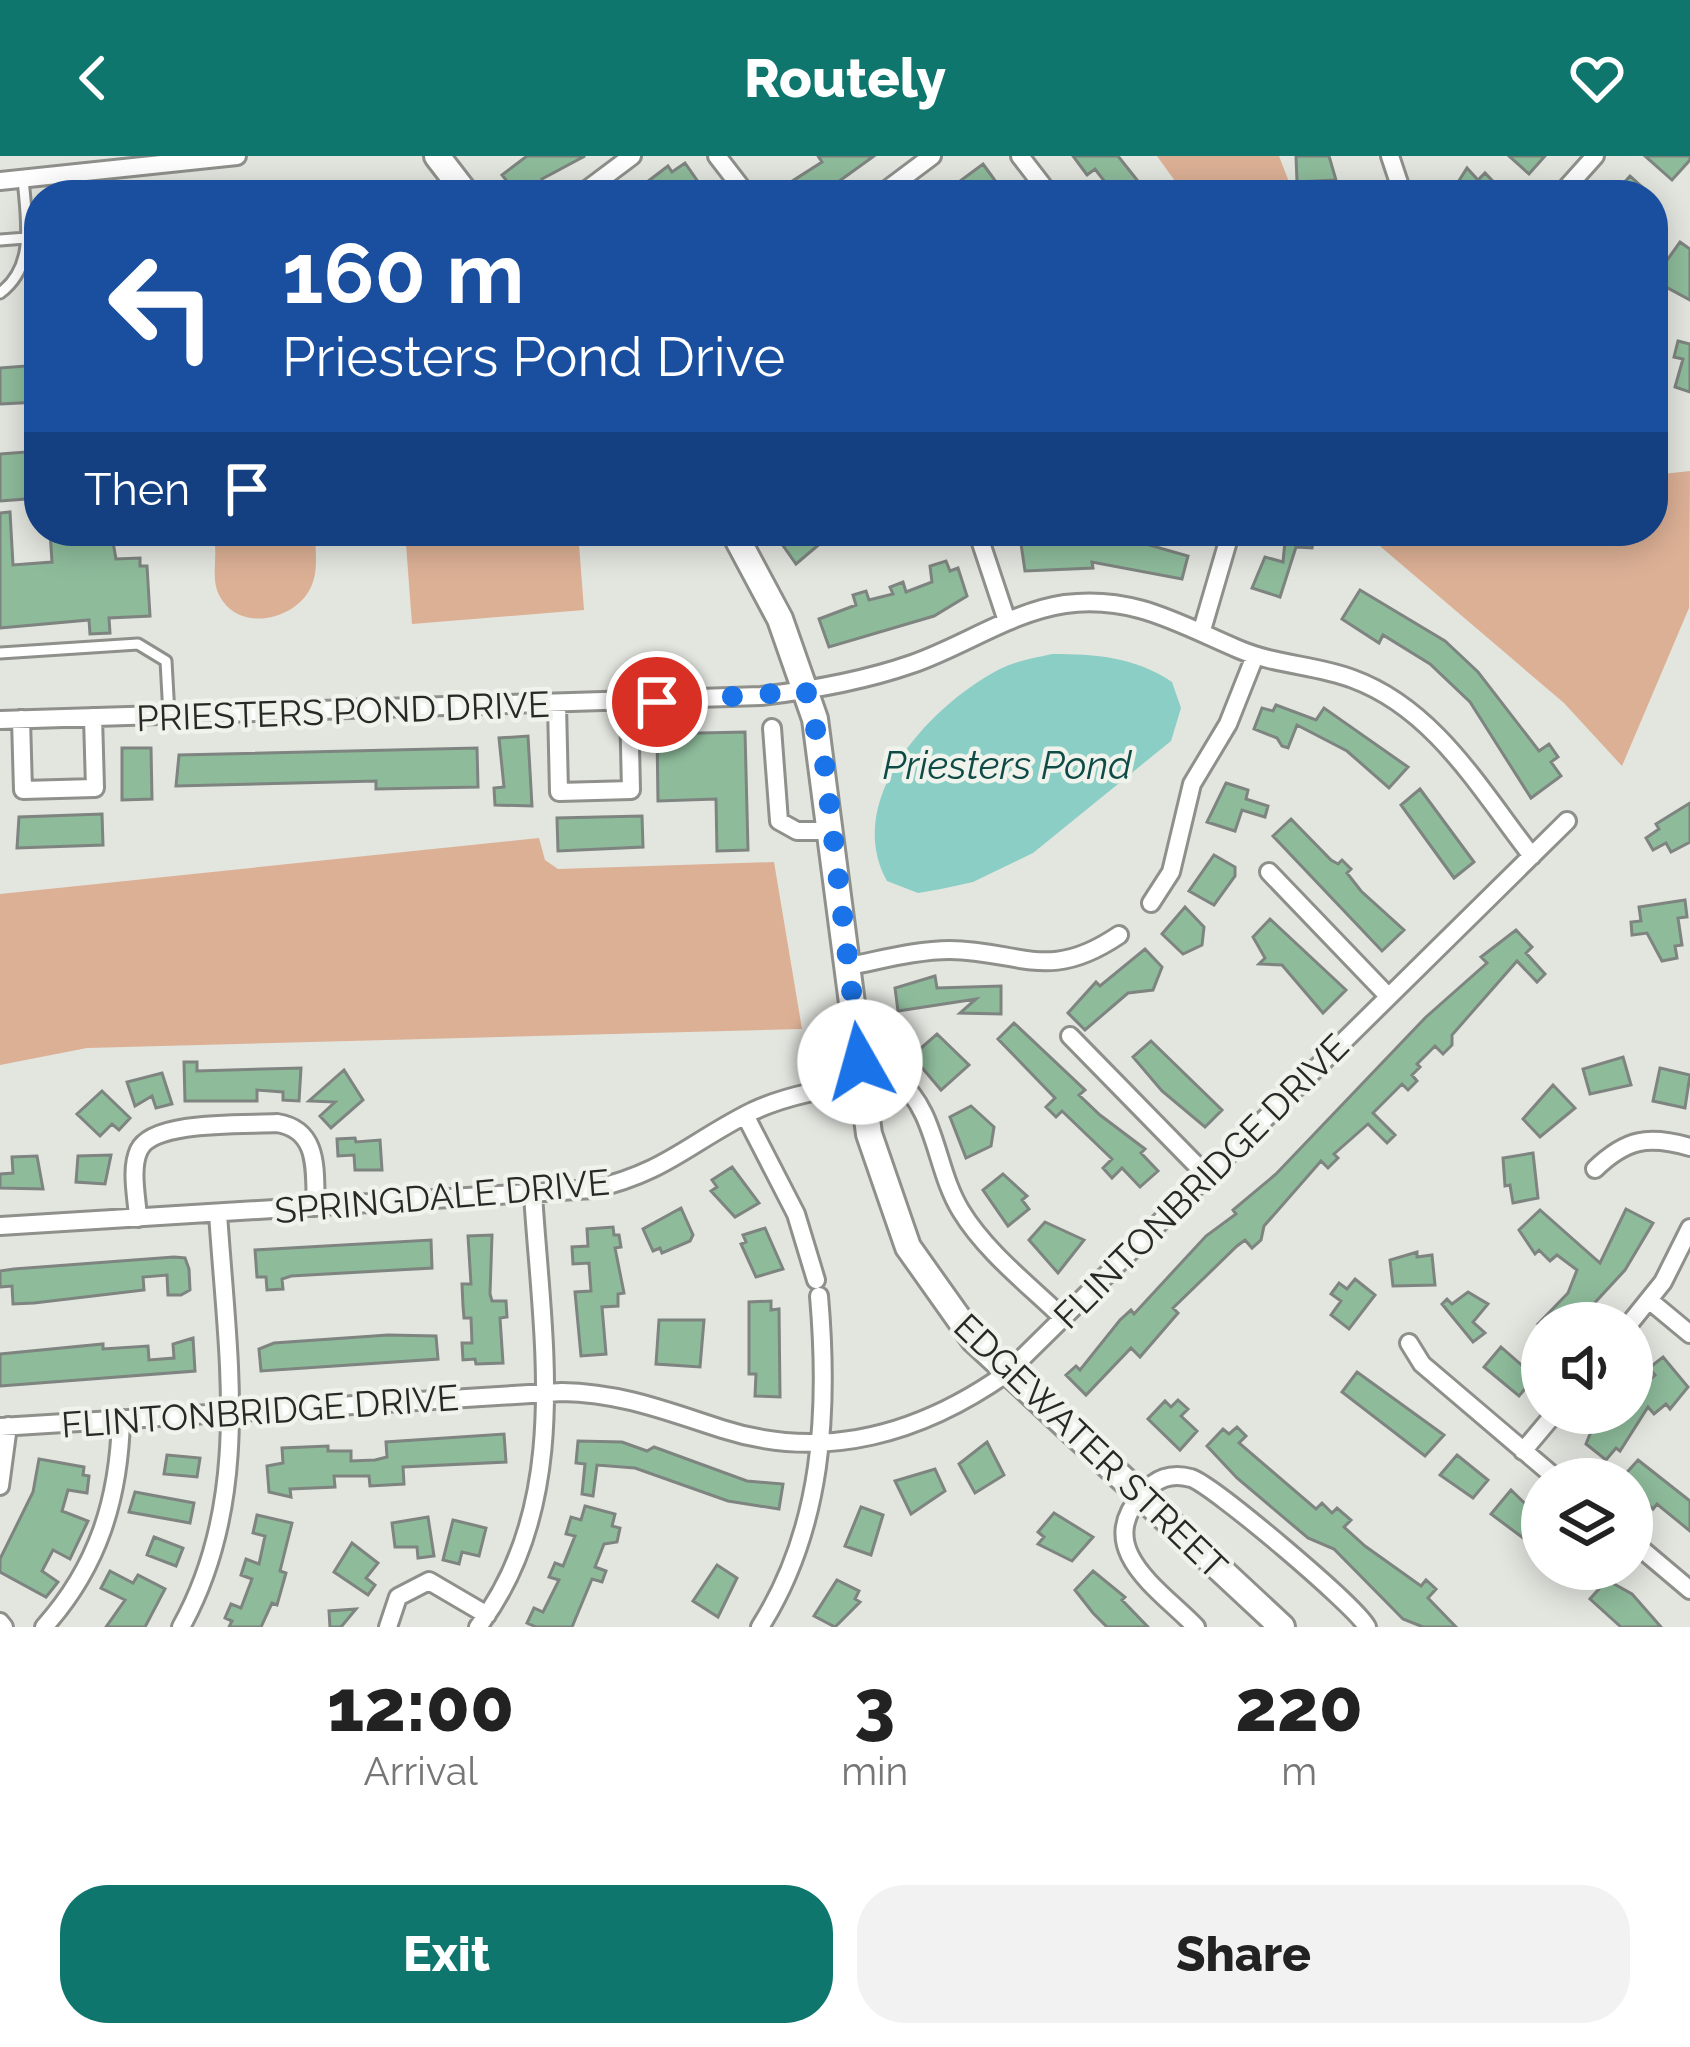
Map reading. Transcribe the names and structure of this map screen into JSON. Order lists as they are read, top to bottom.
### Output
{
  "streets": {
    "street": [
      "PRIESTERS POND DRIVE",
      "FLINTONBRIDGE DRIVE",
      "SPRINGDALE DRIVE",
      "EDGEWATER STREET"
    ]
  },
  "crossings": [
    ["PRIESTERS POND DRIVE", "EDGEWATER STREET"],
    ["FLINTONBRIDGE DRIVE", "EDGEWATER STREET"],
    ["SPRINGDALE DRIVE", "EDGEWATER STREET"]
  ],
  "water": ["Priesters Pond"],
  "page": {
    "header": "Routely",
    "turn": ["160 m", "Priesters Pond Drive"],
    "then": "Then",
    "eta": [
      "12:00",
      "Arrival",
      "3",
      "min",
      "220",
      "m"
    ],
    "buttons": ["Exit", "Share"]
  }
}
